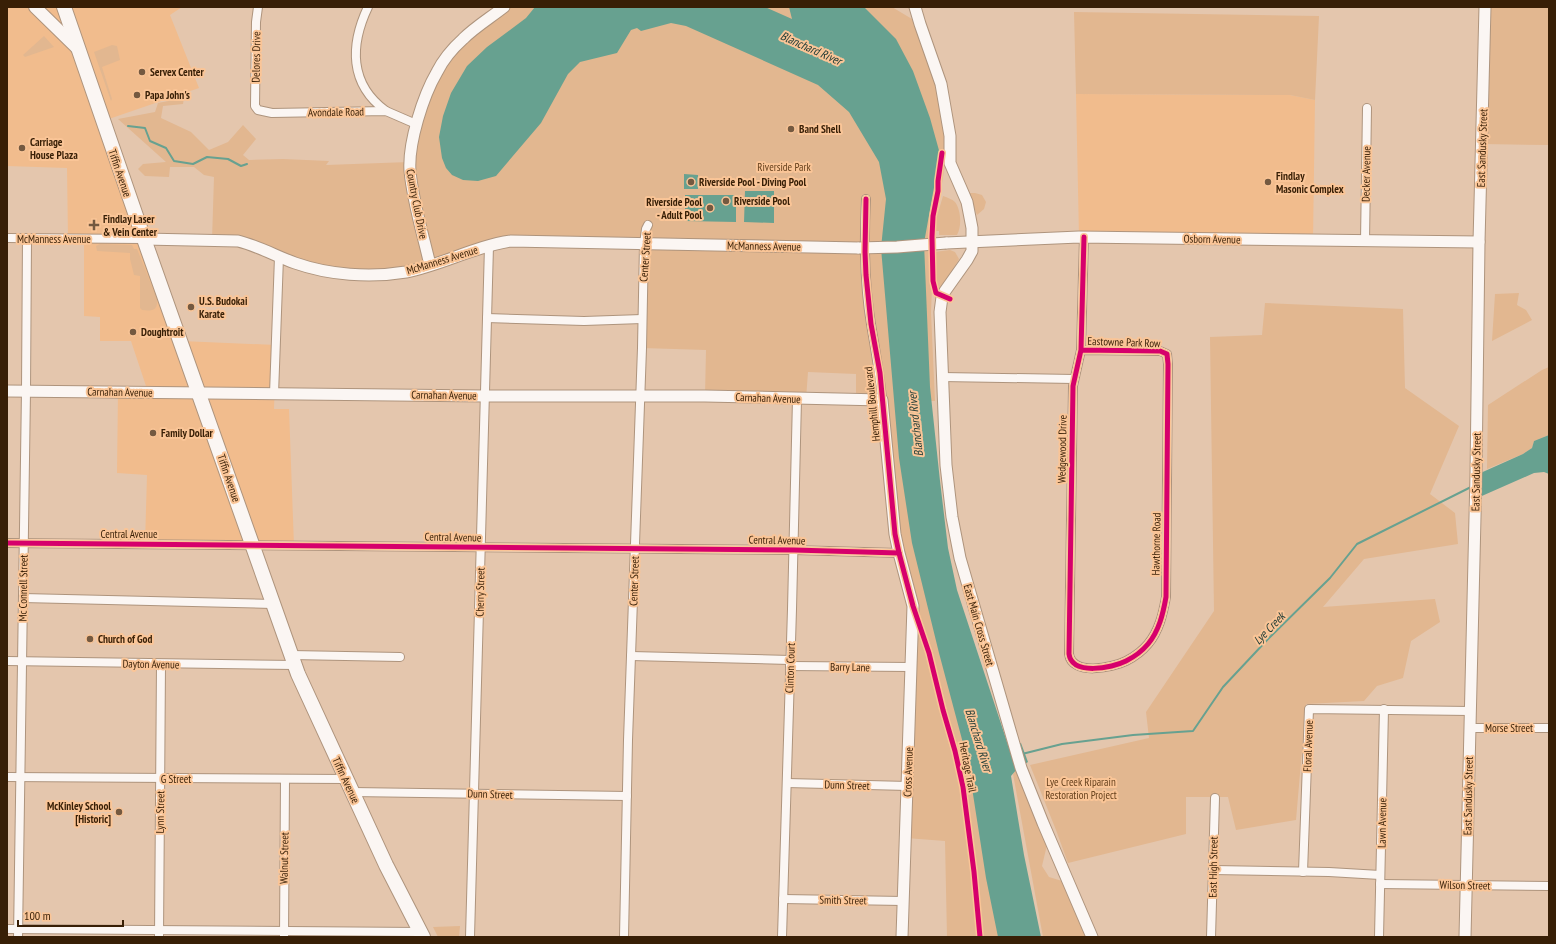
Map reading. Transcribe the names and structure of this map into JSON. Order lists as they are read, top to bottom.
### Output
{
  "streets": {
    "highway": ["Tiffin Avenue"],
    "main road": [
      "East Sandusky Street",
      "Country Club Drive",
      "McManness Avenue",
      "Osborn Avenue",
      "Carnahan Avenue",
      "Hemphill Boulevard",
      "East Main Cross Street",
      "Cross Avenue"
    ],
    "street": [
      "Delores Drive",
      "Avondale Road",
      "Decker Avenue",
      "Center Street",
      "Eastowne Park Row",
      "Wedgewood Drive",
      "Central Avenue",
      "Hawthorne Road",
      "Mc Connell Street",
      "Cherry Street",
      "Dayton Avenue",
      "Barry Lane",
      "Clinton Court",
      "Morse Street",
      "Floral Avenue",
      "G Street",
      "Dunn Street",
      "Lynn Street",
      "Lawn Avenue",
      "Walnut Street",
      "East High Street",
      "Wilson Street",
      "Smith Street"
    ],
    "cycle path": ["Heritage Trail"]
  },
  "crossings": [
    ["Delores Drive", "Avondale Road"],
    ["Avondale Road", "Country Club Drive"],
    ["East Sandusky Street", "Osborn Avenue"],
    ["East Sandusky Street", "Morse Street"],
    ["East Sandusky Street", "Floral Avenue"],
    ["East Sandusky Street", "Wilson Street"],
    ["Tiffin Avenue", "McManness Avenue"],
    ["Tiffin Avenue", "Carnahan Avenue"],
    ["Tiffin Avenue", "Central Avenue"],
    ["Tiffin Avenue", "Dayton Avenue"],
    ["Tiffin Avenue", "G Street"],
    ["Tiffin Avenue", "Dunn Street"],
    ["Decker Avenue", "Osborn Avenue"],
    ["Country Club Drive", "McManness Avenue"],
    ["McManness Avenue", "Osborn Avenue"],
    ["McManness Avenue", "Center Street"],
    ["McManness Avenue", "Mc Connell Street"],
    ["McManness Avenue", "Cherry Street"],
    ["Osborn Avenue", "Wedgewood Drive"],
    ["Osborn Avenue", "East Main Cross Street"],
    ["Center Street", "Carnahan Avenue"],
    ["Center Street", "Central Avenue"],
    ["Center Street", "Barry Lane"],
    ["Center Street", "Dunn Street"],
    ["Eastowne Park Row", "Wedgewood Drive"],
    ["Eastowne Park Row", "Hawthorne Road"],
    ["Carnahan Avenue", "Hemphill Boulevard"],
    ["Carnahan Avenue", "Mc Connell Street"],
    ["Carnahan Avenue", "Cherry Street"],
    ["Carnahan Avenue", "Clinton Court"],
    ["Hemphill Boulevard", "Central Avenue"],
    ["Hemphill Boulevard", "Cross Avenue"],
    ["Wedgewood Drive", "Hawthorne Road"],
    ["Central Avenue", "Mc Connell Street"],
    ["Central Avenue", "Cherry Street"],
    ["Central Avenue", "Clinton Court"],
    ["Mc Connell Street", "Dayton Avenue"],
    ["Mc Connell Street", "G Street"],
    ["Cherry Street", "Dunn Street"],
    ["Dayton Avenue", "Lynn Street"],
    ["Barry Lane", "Clinton Court"],
    ["Barry Lane", "Cross Avenue"],
    ["Clinton Court", "Dunn Street"],
    ["Clinton Court", "Smith Street"],
    ["Floral Avenue", "Lawn Avenue"],
    ["Cross Avenue", "Dunn Street"],
    ["Cross Avenue", "Smith Street"],
    ["G Street", "Lynn Street"],
    ["G Street", "Walnut Street"],
    ["Lawn Avenue", "Wilson Street"]
  ],
  "water": ["Blanchard River", "Lye Creek"],
  "parks": ["Riverside Park", "Lye Creek Riparain Restoration Project"],
  "places": {
    "other": [
      "Servex Center",
      "Papa John's",
      "Band Shell",
      "Carriage House Plaza",
      "Riverside Pool - Diving Pool",
      "Findlay Masonic Complex",
      "Riverside Pool",
      "Riverside Pool - Adult Pool",
      "U.S. Budokai Karate",
      "Doughtroit",
      "Family Dollar",
      "Church of God",
      "McKinley School [Historic]"
    ],
    "health": ["Findlay Laser & Vein Center"]
  },
  "scale_bar": "100 m"
}
